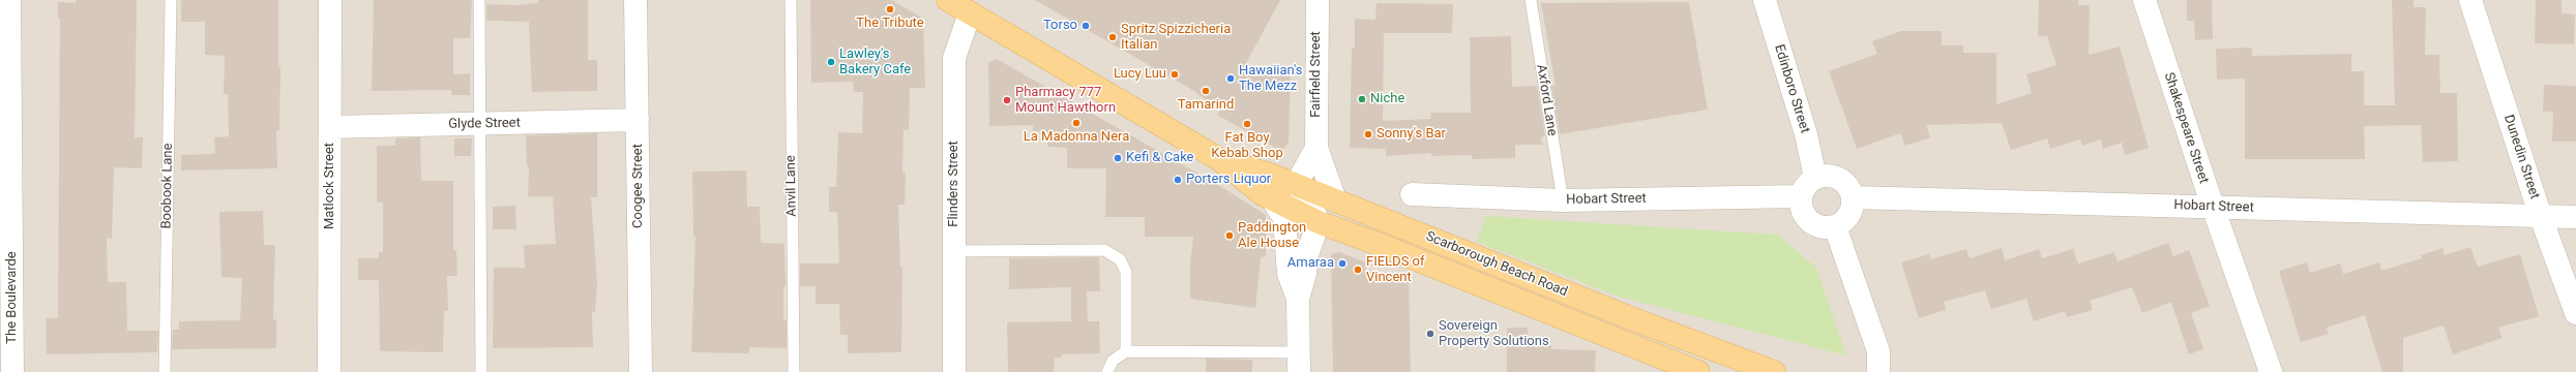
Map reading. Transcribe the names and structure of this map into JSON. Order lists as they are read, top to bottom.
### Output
{
  "streets": {
    "main road": ["Scarborough Beach Road"],
    "street": [
      "Fairfield Street",
      "Edinboro Street",
      "Glyde Street",
      "Shakespeare Street",
      "Dunedin Street",
      "Flinders Street",
      "Matlock Street",
      "Coogee Street",
      "Hobart Street",
      "The Boulevarde"
    ],
    "lane": ["Axford Lane", "Boobook Lane", "Anvil Lane"]
  },
  "crossings": [
    ["Fairfield Street", "Scarborough Beach Road"],
    ["Edinboro Street", "Hobart Street"],
    ["Axford Lane", "Hobart Street"],
    ["Glyde Street", "Matlock Street"],
    ["Glyde Street", "Coogee Street"],
    ["Shakespeare Street", "Hobart Street"],
    ["Dunedin Street", "Hobart Street"],
    ["Flinders Street", "Scarborough Beach Road"]
  ],
  "places": [
    "The Tribute",
    "Torso",
    "Spritz Spizzicheria Italian",
    "Lawley's Bakery Cafe",
    "Lucy Luu",
    "Hawaiian's The Mezz",
    "Tamarind",
    "Niche",
    "Pharmacy 777 Mount Hawthorn",
    "La Madonna Nera",
    "Fat Boy Kebab Shop",
    "Sonny's Bar",
    "Kefi & Cake",
    "Porters Liquor",
    "Paddington Ale House",
    "Amaraa",
    "FIELDS of Vincent",
    "Sovereign Property Solutions"
  ]
}
